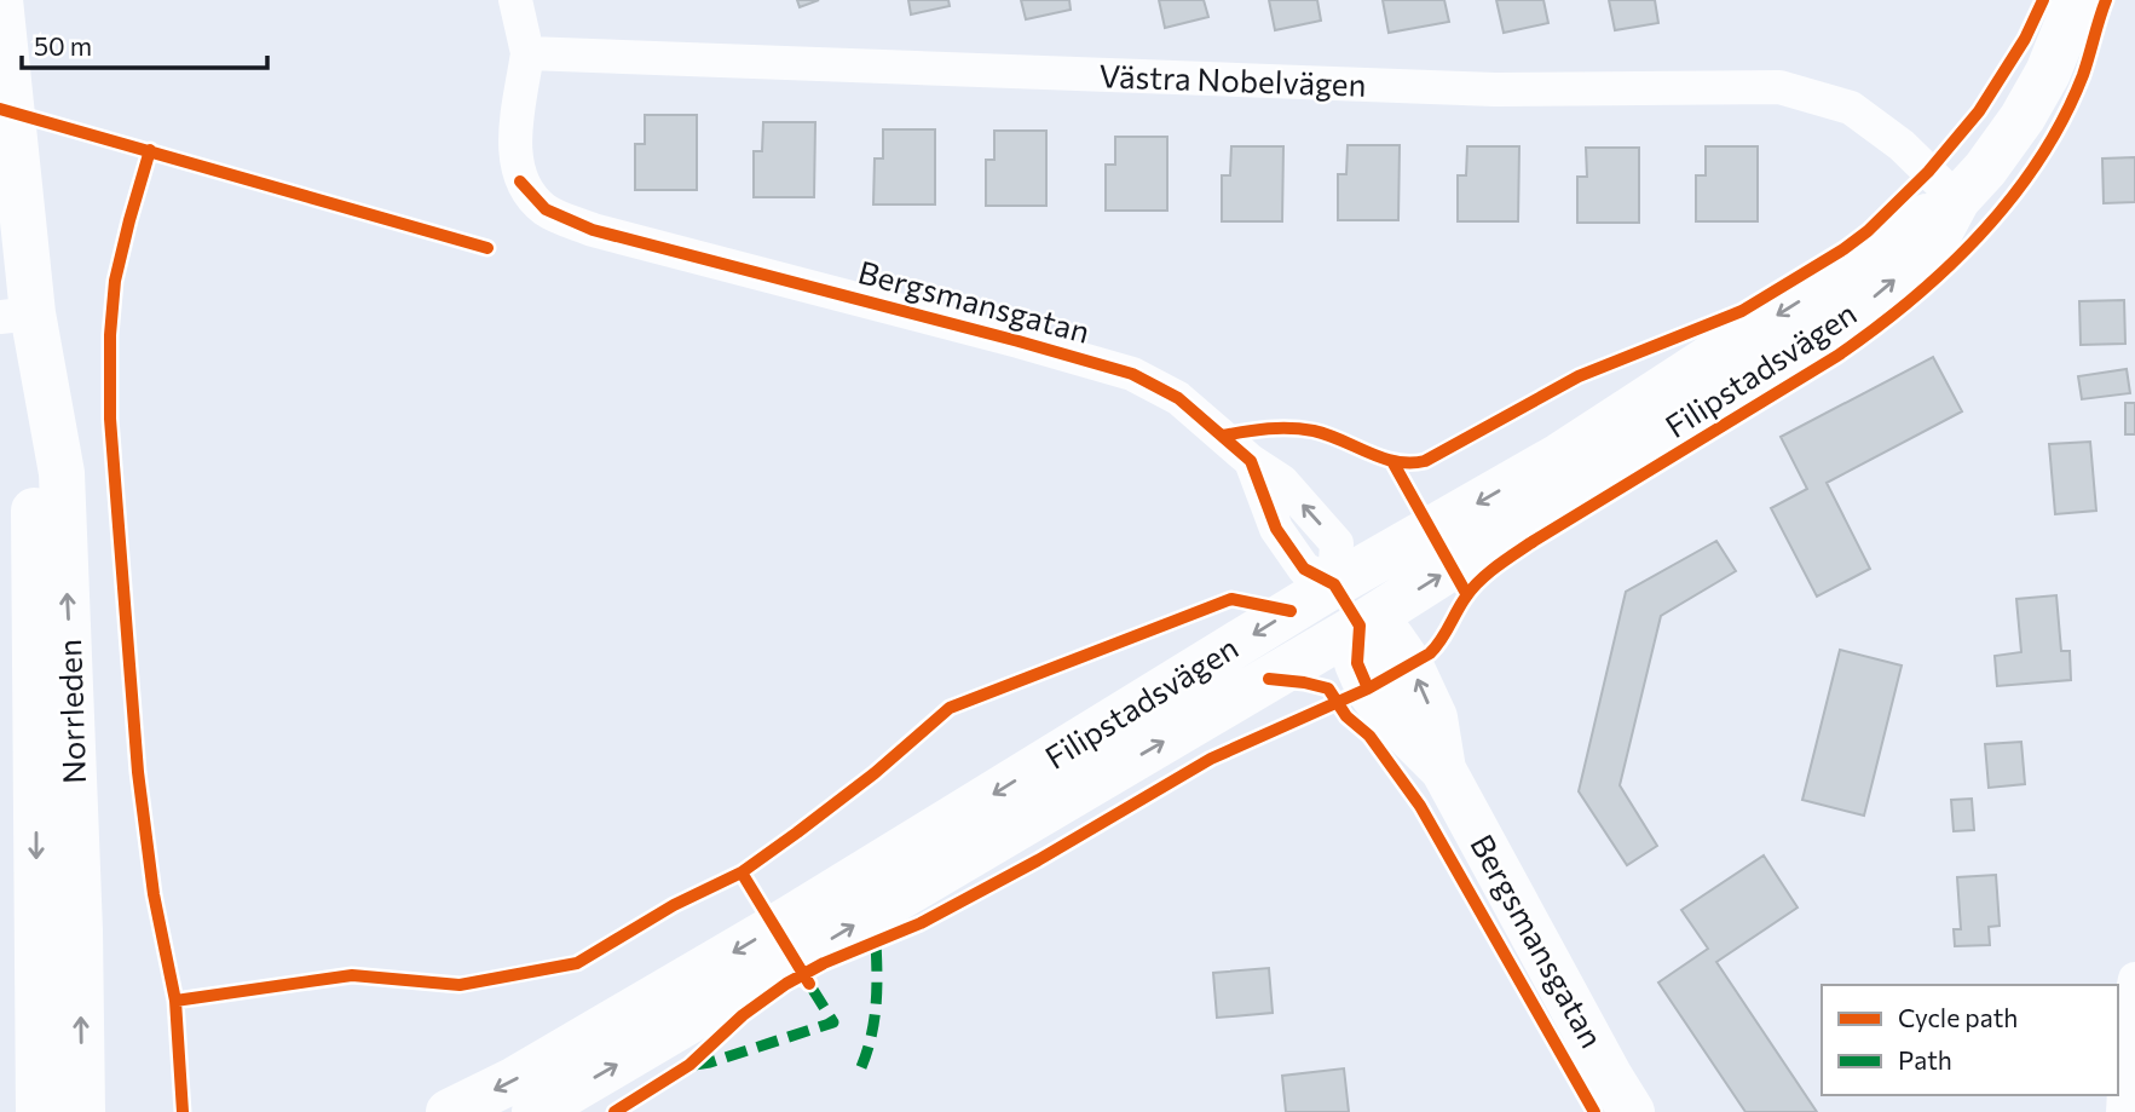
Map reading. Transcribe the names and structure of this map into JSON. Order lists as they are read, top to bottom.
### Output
{
  "streets": {
    "street": [
      "Västra Nobelvägen",
      "Bergsmansgatan",
      "Filipstadsvägen",
      "Norrleden"
    ]
  },
  "crossings": [
    ["Västra Nobelvägen", "Bergsmansgatan"],
    ["Västra Nobelvägen", "Filipstadsvägen"],
    ["Bergsmansgatan", "Filipstadsvägen"]
  ],
  "legend": ["Cycle path", "Path"],
  "scale_bar": "50 m"
}
